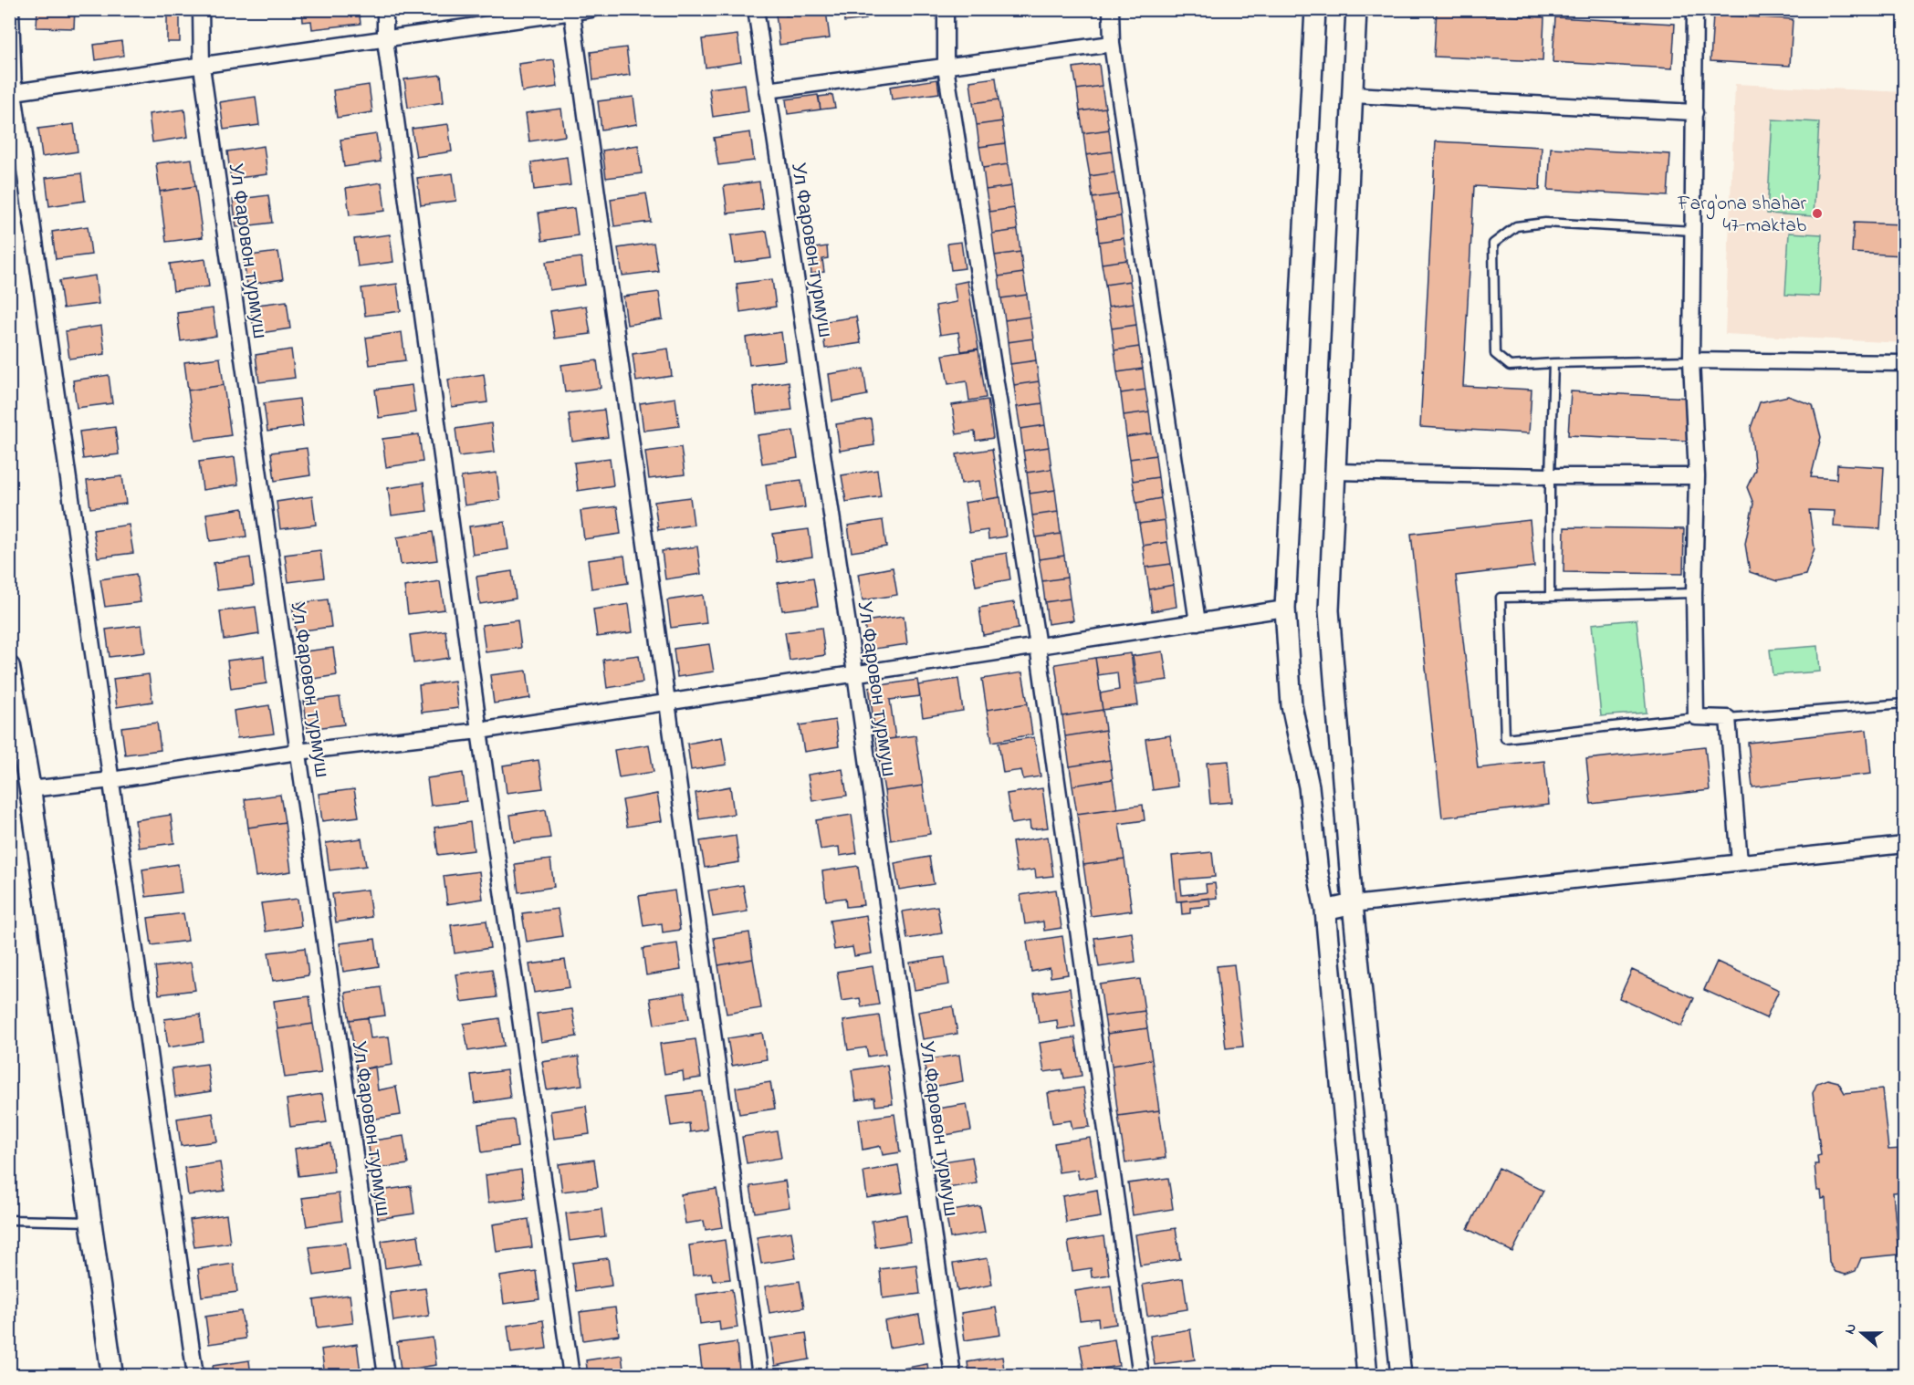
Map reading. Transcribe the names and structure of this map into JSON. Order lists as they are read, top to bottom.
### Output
{
  "streets": {
    "street": ["Ул Фаровон турмуш"]
  },
  "places": ["Farg'ona shahar 47-maktab"],
  "north": "left"
}
